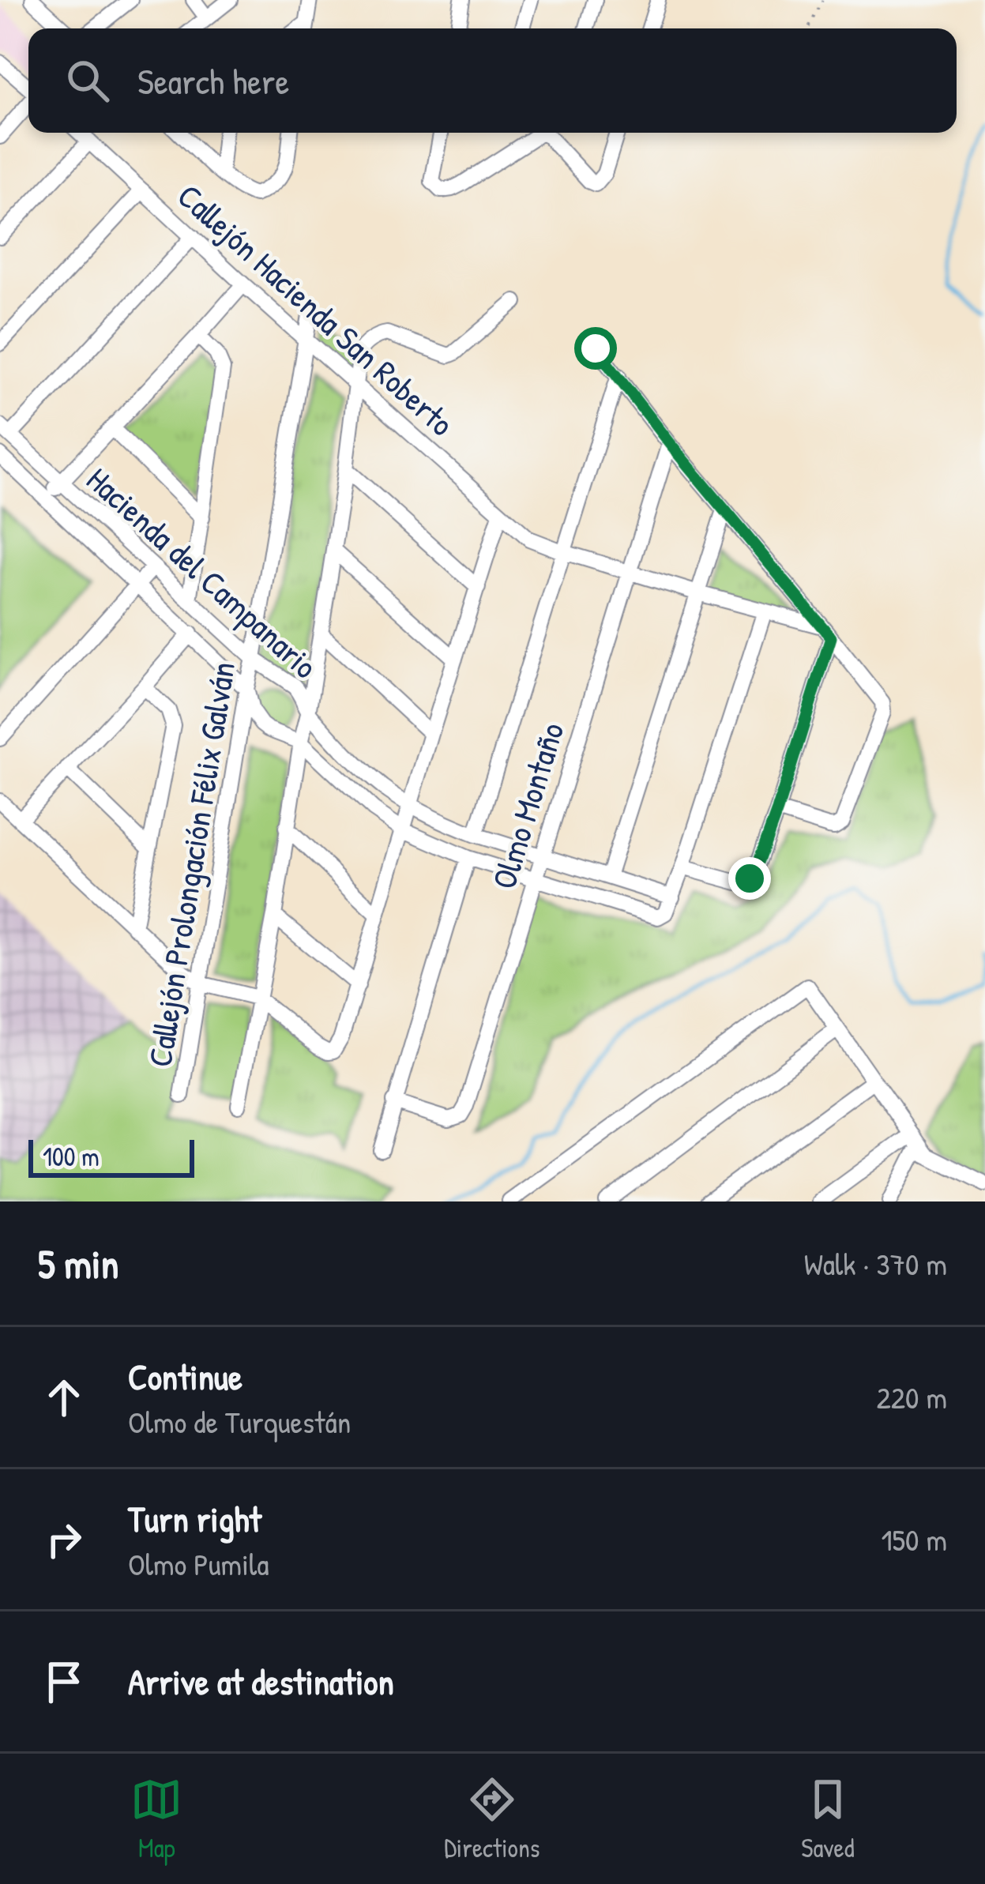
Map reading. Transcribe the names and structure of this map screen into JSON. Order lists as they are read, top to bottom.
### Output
{
  "streets": {
    "street": [
      "Callejón Hacienda San Roberto",
      "Hacienda del Campanario",
      "Olmo Montaño",
      "Callejón Prolongación Félix Galván"
    ]
  },
  "crossings": [
    ["Callejón Hacienda San Roberto", "Callejón Prolongación Félix Galván"],
    ["Hacienda del Campanario", "Olmo Montaño"],
    ["Hacienda del Campanario", "Callejón Prolongación Félix Galván"]
  ],
  "scale_bar": "100 m",
  "page": {
    "search": "Search here",
    "scale": "100 m",
    "heading": ["5 min", "Walk · 370 m"],
    "list": [
      ["Continue", "Olmo de Turquestán", "220 m"],
      ["Turn right", "Olmo Pumila", "150 m"],
      "Arrive at destination"
    ],
    "nav": ["Map", "Directions", "Saved"]
  }
}
